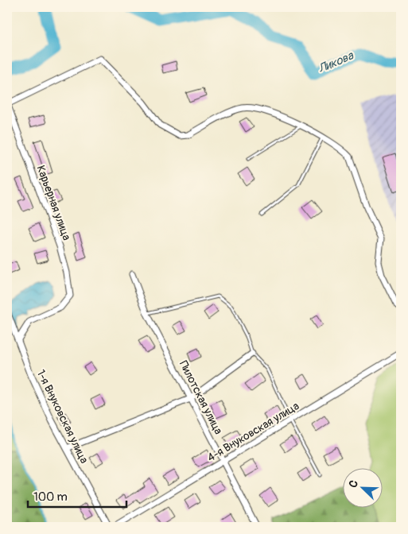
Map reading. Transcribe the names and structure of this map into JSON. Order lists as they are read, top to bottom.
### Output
{
  "streets": {
    "street": [
      "Карьерная улица",
      "Пилотская улица",
      "1-я Внуковская улица",
      "4-я Внуковская улица"
    ]
  },
  "crossings": [
    ["Карьерная улица", "1-я Внуковская улица"],
    ["Пилотская улица", "4-я Внуковская улица"]
  ],
  "water": ["Ликова"],
  "scale_bar": "100 m",
  "north": "top left"
}
